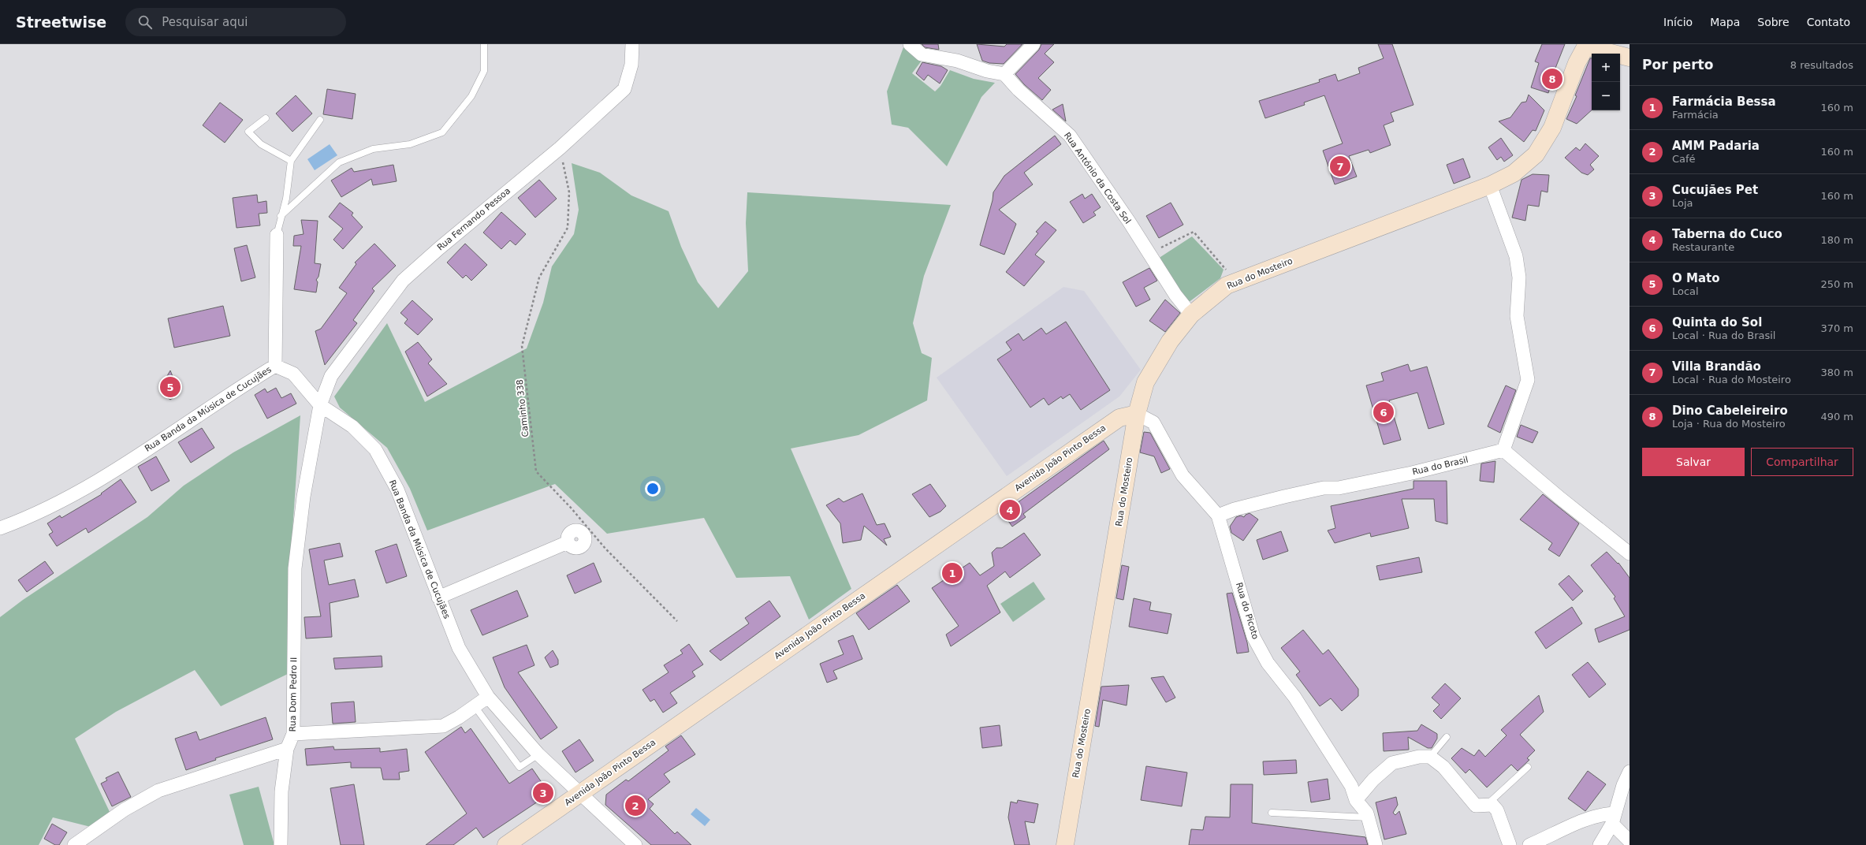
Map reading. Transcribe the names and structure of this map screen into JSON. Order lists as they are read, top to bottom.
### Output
{
  "streets": {
    "main road": ["Rua do Mosteiro", "Avenida João Pinto Bessa"],
    "street": [
      "Rua António da Costa Sol",
      "Rua Fernando Pessoa",
      "Rua Banda da Música de Cucujães",
      "Rua do Brasil",
      "Rua do Picoto",
      "Rua Dom Pedro II"
    ],
    "path": ["Caminho 338"]
  },
  "crossings": [
    ["Rua António da Costa Sol", "Rua do Mosteiro"],
    ["Rua Fernando Pessoa", "Caminho 338"],
    ["Rua Fernando Pessoa", "Rua Banda da Música de Cucujães"],
    ["Rua Fernando Pessoa", "Rua Dom Pedro II"],
    ["Rua do Mosteiro", "Avenida João Pinto Bessa"],
    ["Rua do Mosteiro", "Rua do Picoto"],
    ["Rua Banda da Música de Cucujães", "Avenida João Pinto Bessa"],
    ["Rua Banda da Música de Cucujães", "Rua Dom Pedro II"],
    ["Avenida João Pinto Bessa", "Rua do Picoto"],
    ["Rua do Brasil", "Rua do Picoto"]
  ],
  "page": {
    "header": "Streetwise",
    "search": "Pesquisar aqui",
    "nav": [
      "Início",
      "Mapa",
      "Sobre",
      "Contato"
    ],
    "heading": ["Por perto", "8 resultados"],
    "map_buttons": ["+", "−"],
    "pins": [
      "8",
      "7",
      "5",
      "6",
      "4",
      "1",
      "3",
      "2"
    ],
    "list": [
      {
        "mark": "1",
        "name": "Farmácia Bessa",
        "note": "Farmácia",
        "value": "160 m"
      },
      {
        "mark": "2",
        "name": "AMM Padaria",
        "note": "Café",
        "value": "160 m"
      },
      {
        "mark": "3",
        "name": "Cucujães Pet",
        "note": "Loja",
        "value": "160 m"
      },
      {
        "mark": "4",
        "name": "Taberna do Cuco",
        "note": "Restaurante",
        "value": "180 m"
      },
      {
        "mark": "5",
        "name": "O Mato",
        "note": "Local",
        "value": "250 m"
      },
      {
        "mark": "6",
        "name": "Quinta do Sol",
        "note": "Local · Rua do Brasil",
        "value": "370 m"
      },
      {
        "mark": "7",
        "name": "Villa Brandão",
        "note": "Local · Rua do Mosteiro",
        "value": "380 m"
      },
      {
        "mark": "8",
        "name": "Dino Cabeleireiro",
        "note": "Loja · Rua do Mosteiro",
        "value": "490 m"
      }
    ],
    "buttons": ["Salvar", "Compartilhar"]
  }
}
